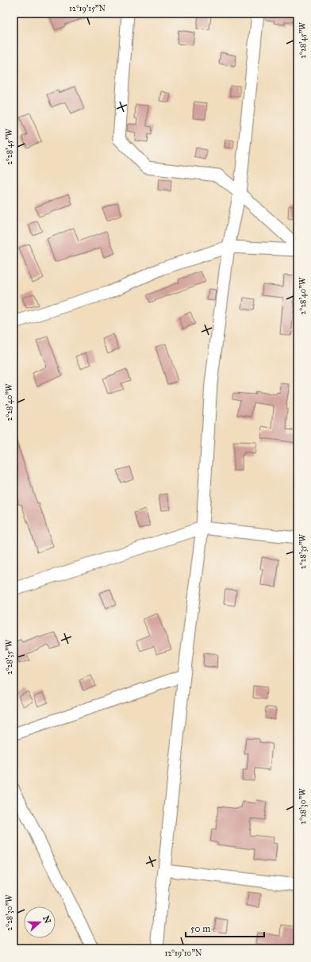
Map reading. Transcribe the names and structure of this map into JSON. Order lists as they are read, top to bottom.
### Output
{
  "scale_bar": "50 m",
  "north": "right",
  "coordinates": [
    "12°19'15\"N",
    "2°28'45\"W",
    "2°28'40\"W",
    "2°28'35\"W",
    "2°28'30\"W",
    "12°19'10\"N"
  ]
}
